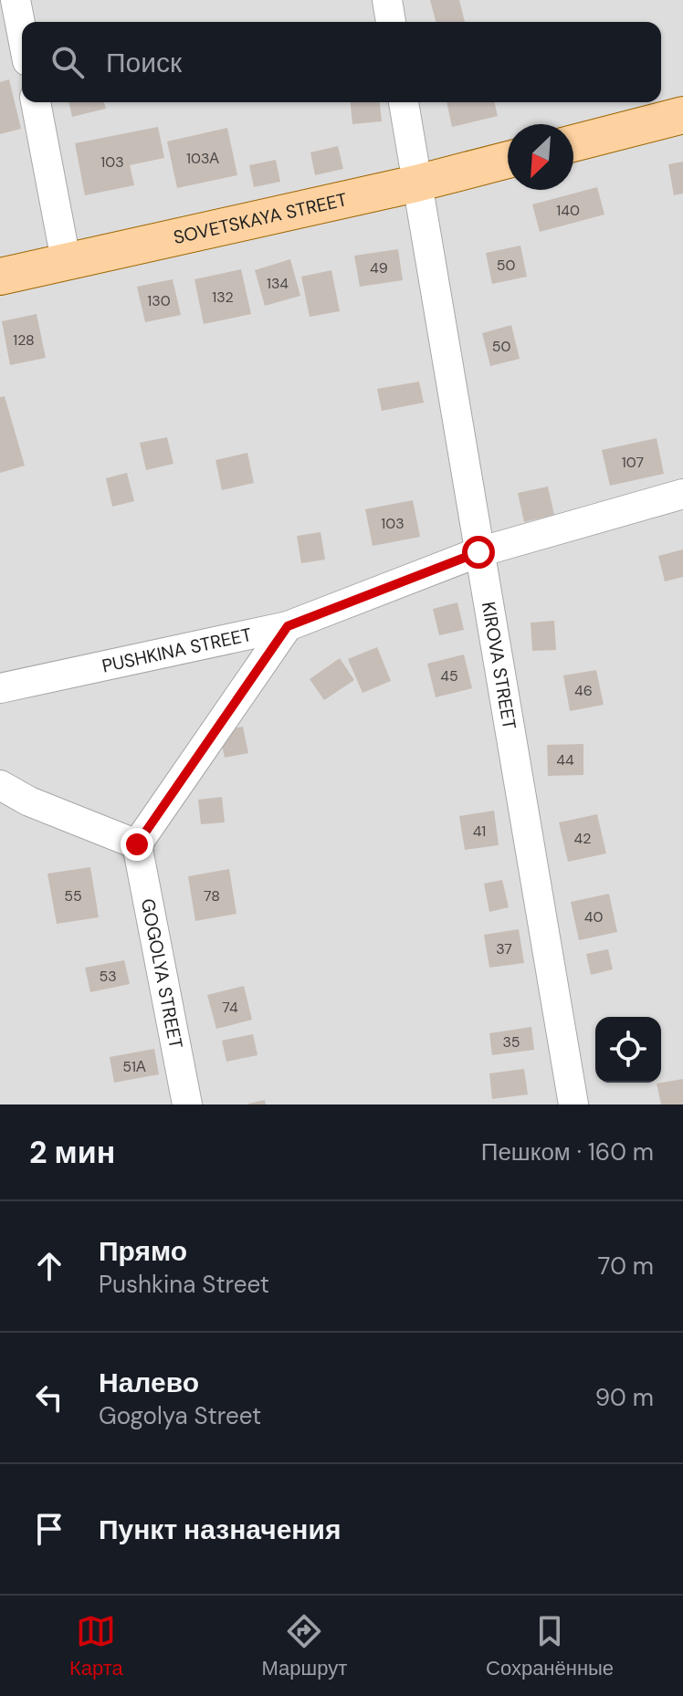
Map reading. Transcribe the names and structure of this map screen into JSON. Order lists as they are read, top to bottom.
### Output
{
  "streets": {
    "main road": ["SOVETSKAYA STREET"],
    "street": ["PUSHKINA STREET", "KIROVA STREET", "GOGOLYA STREET"]
  },
  "crossings": [
    ["SOVETSKAYA STREET", "KIROVA STREET"],
    ["PUSHKINA STREET", "KIROVA STREET"]
  ],
  "house_numbers": [
    "103А",
    "103",
    "140",
    "50",
    "49",
    "134",
    "132",
    "130",
    "128",
    "50",
    "107",
    "103",
    "45",
    "46",
    "44",
    "41",
    "42",
    "55",
    "78",
    "40",
    "37",
    "53",
    "74",
    "35",
    "51А"
  ],
  "north": "bottom left",
  "page": {
    "search": "Поиск",
    "heading": ["2 мин", "Пешком · 160 m"],
    "list": [
      ["Прямо", "Pushkina Street", "70 m"],
      ["Налево", "Gogolya Street", "90 m"],
      "Пункт назначения"
    ],
    "nav": ["Карта", "Маршрут", "Сохранённые"]
  }
}
